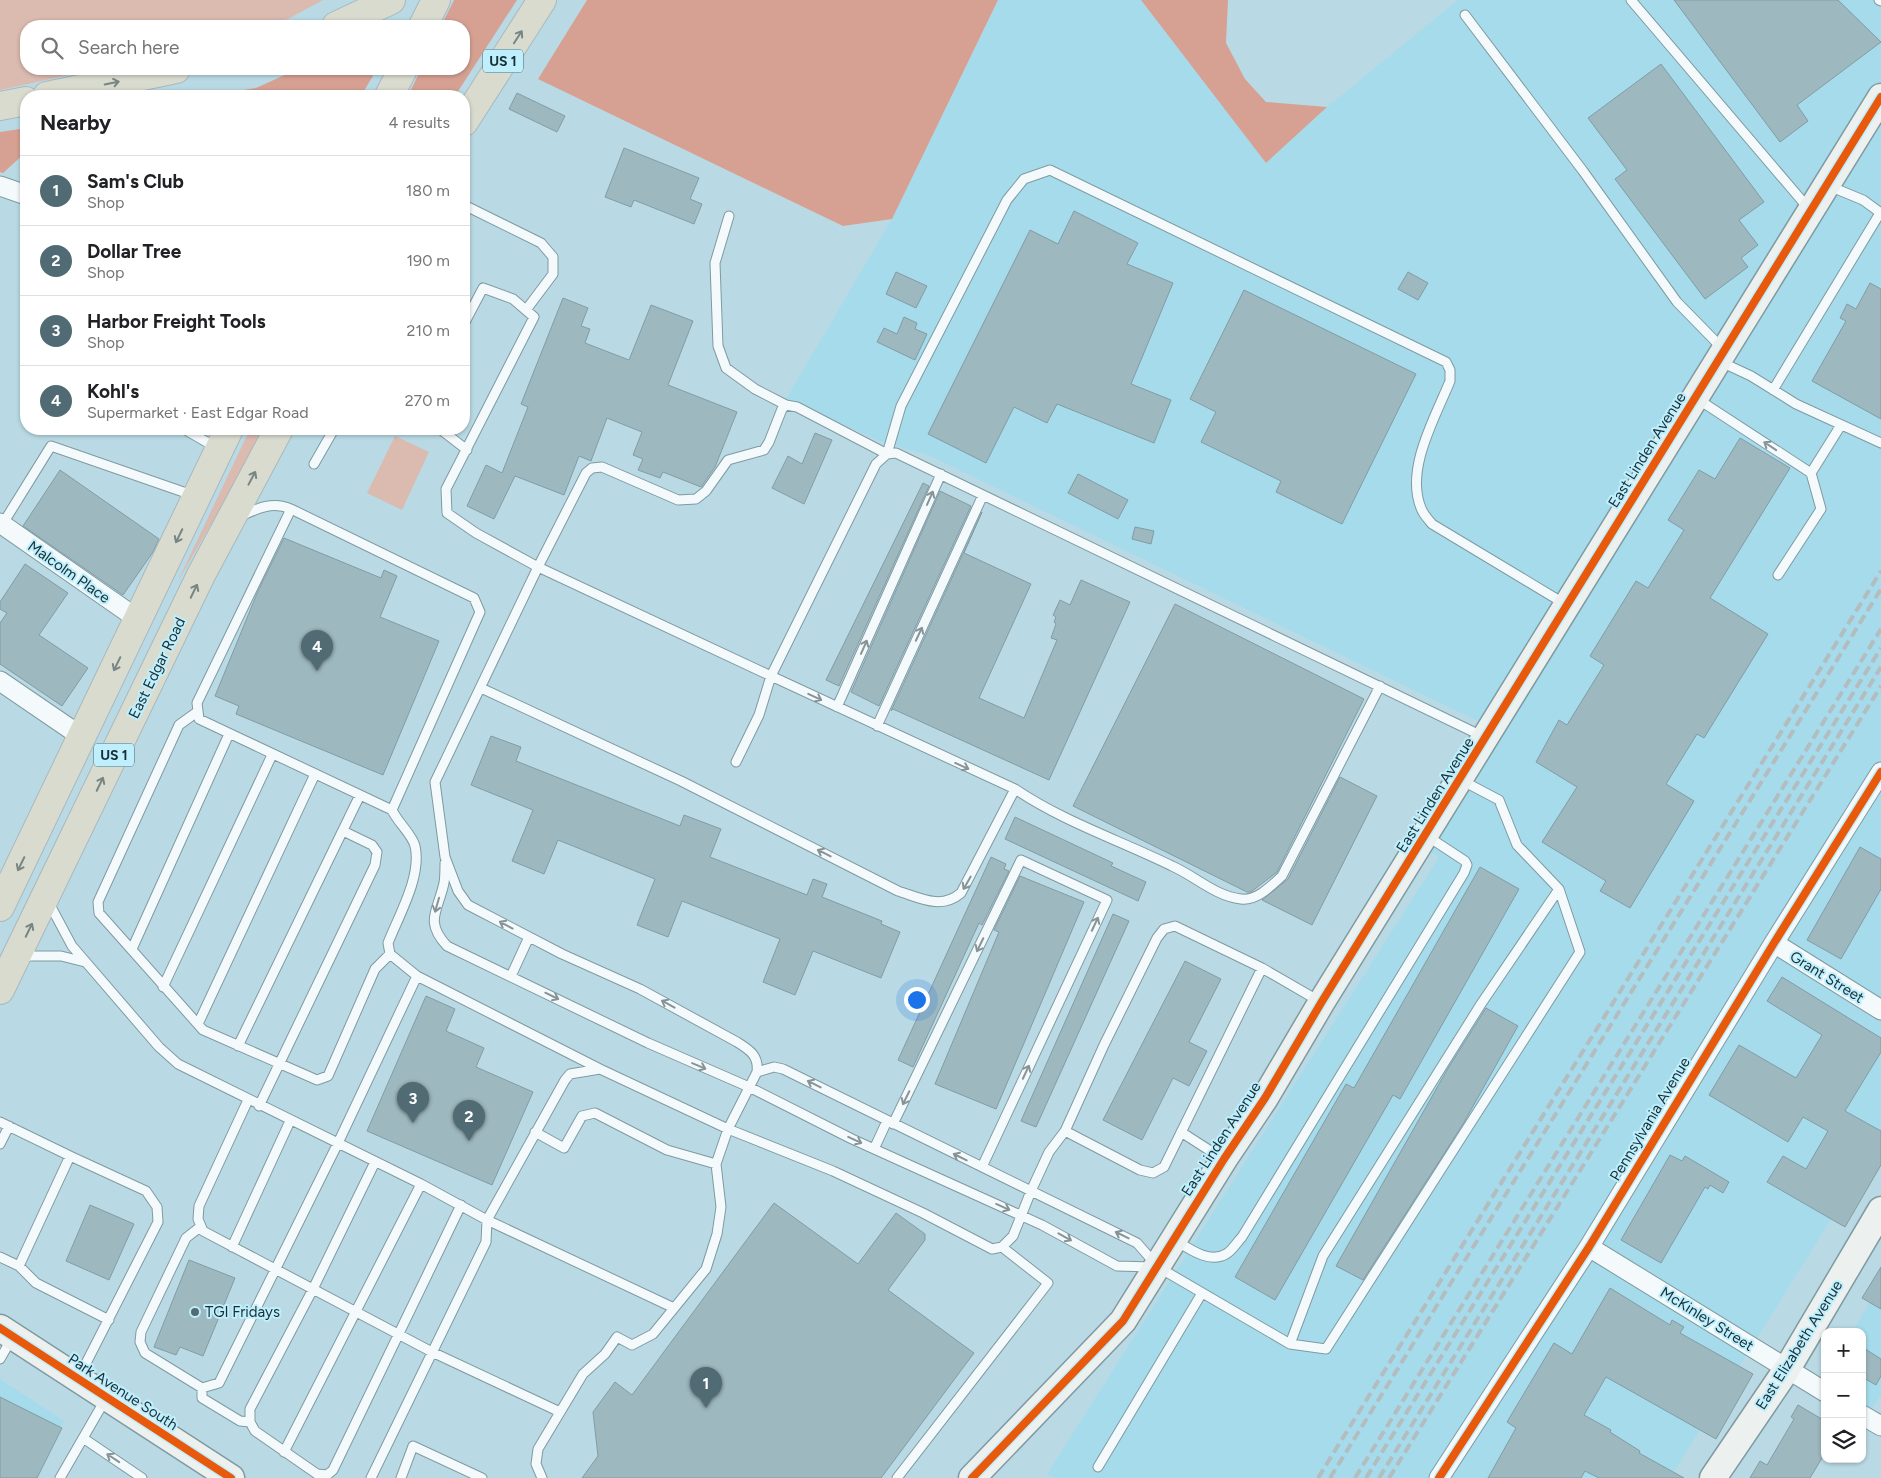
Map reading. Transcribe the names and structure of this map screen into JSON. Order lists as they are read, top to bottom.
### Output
{
  "streets": {
    "highway": ["US 1", "East Edgar Road"],
    "street": [
      "East Linden Avenue",
      "Malcolm Place",
      "Grant Street",
      "Pennsylvania Avenue",
      "McKinley Street",
      "East Elizabeth Avenue",
      "Park Avenue South"
    ]
  },
  "crossings": [
    ["US 1", "Malcolm Place"],
    ["Grant Street", "Pennsylvania Avenue"],
    ["Pennsylvania Avenue", "McKinley Street"],
    ["McKinley Street", "East Elizabeth Avenue"]
  ],
  "places": ["TGI Fridays"],
  "page": {
    "search": "Search here",
    "heading": ["Nearby", "4 results"],
    "list": [
      {
        "mark": "1",
        "name": "Sam's Club",
        "note": "Shop",
        "value": "180 m"
      },
      {
        "mark": "2",
        "name": "Dollar Tree",
        "note": "Shop",
        "value": "190 m"
      },
      {
        "mark": "3",
        "name": "Harbor Freight Tools",
        "note": "Shop",
        "value": "210 m"
      },
      {
        "mark": "4",
        "name": "Kohl's",
        "note": "Supermarket · East Edgar Road",
        "value": "270 m"
      }
    ],
    "pins": [
      "4",
      "3",
      "2",
      "1"
    ],
    "map_buttons": ["+", "−"]
  }
}
